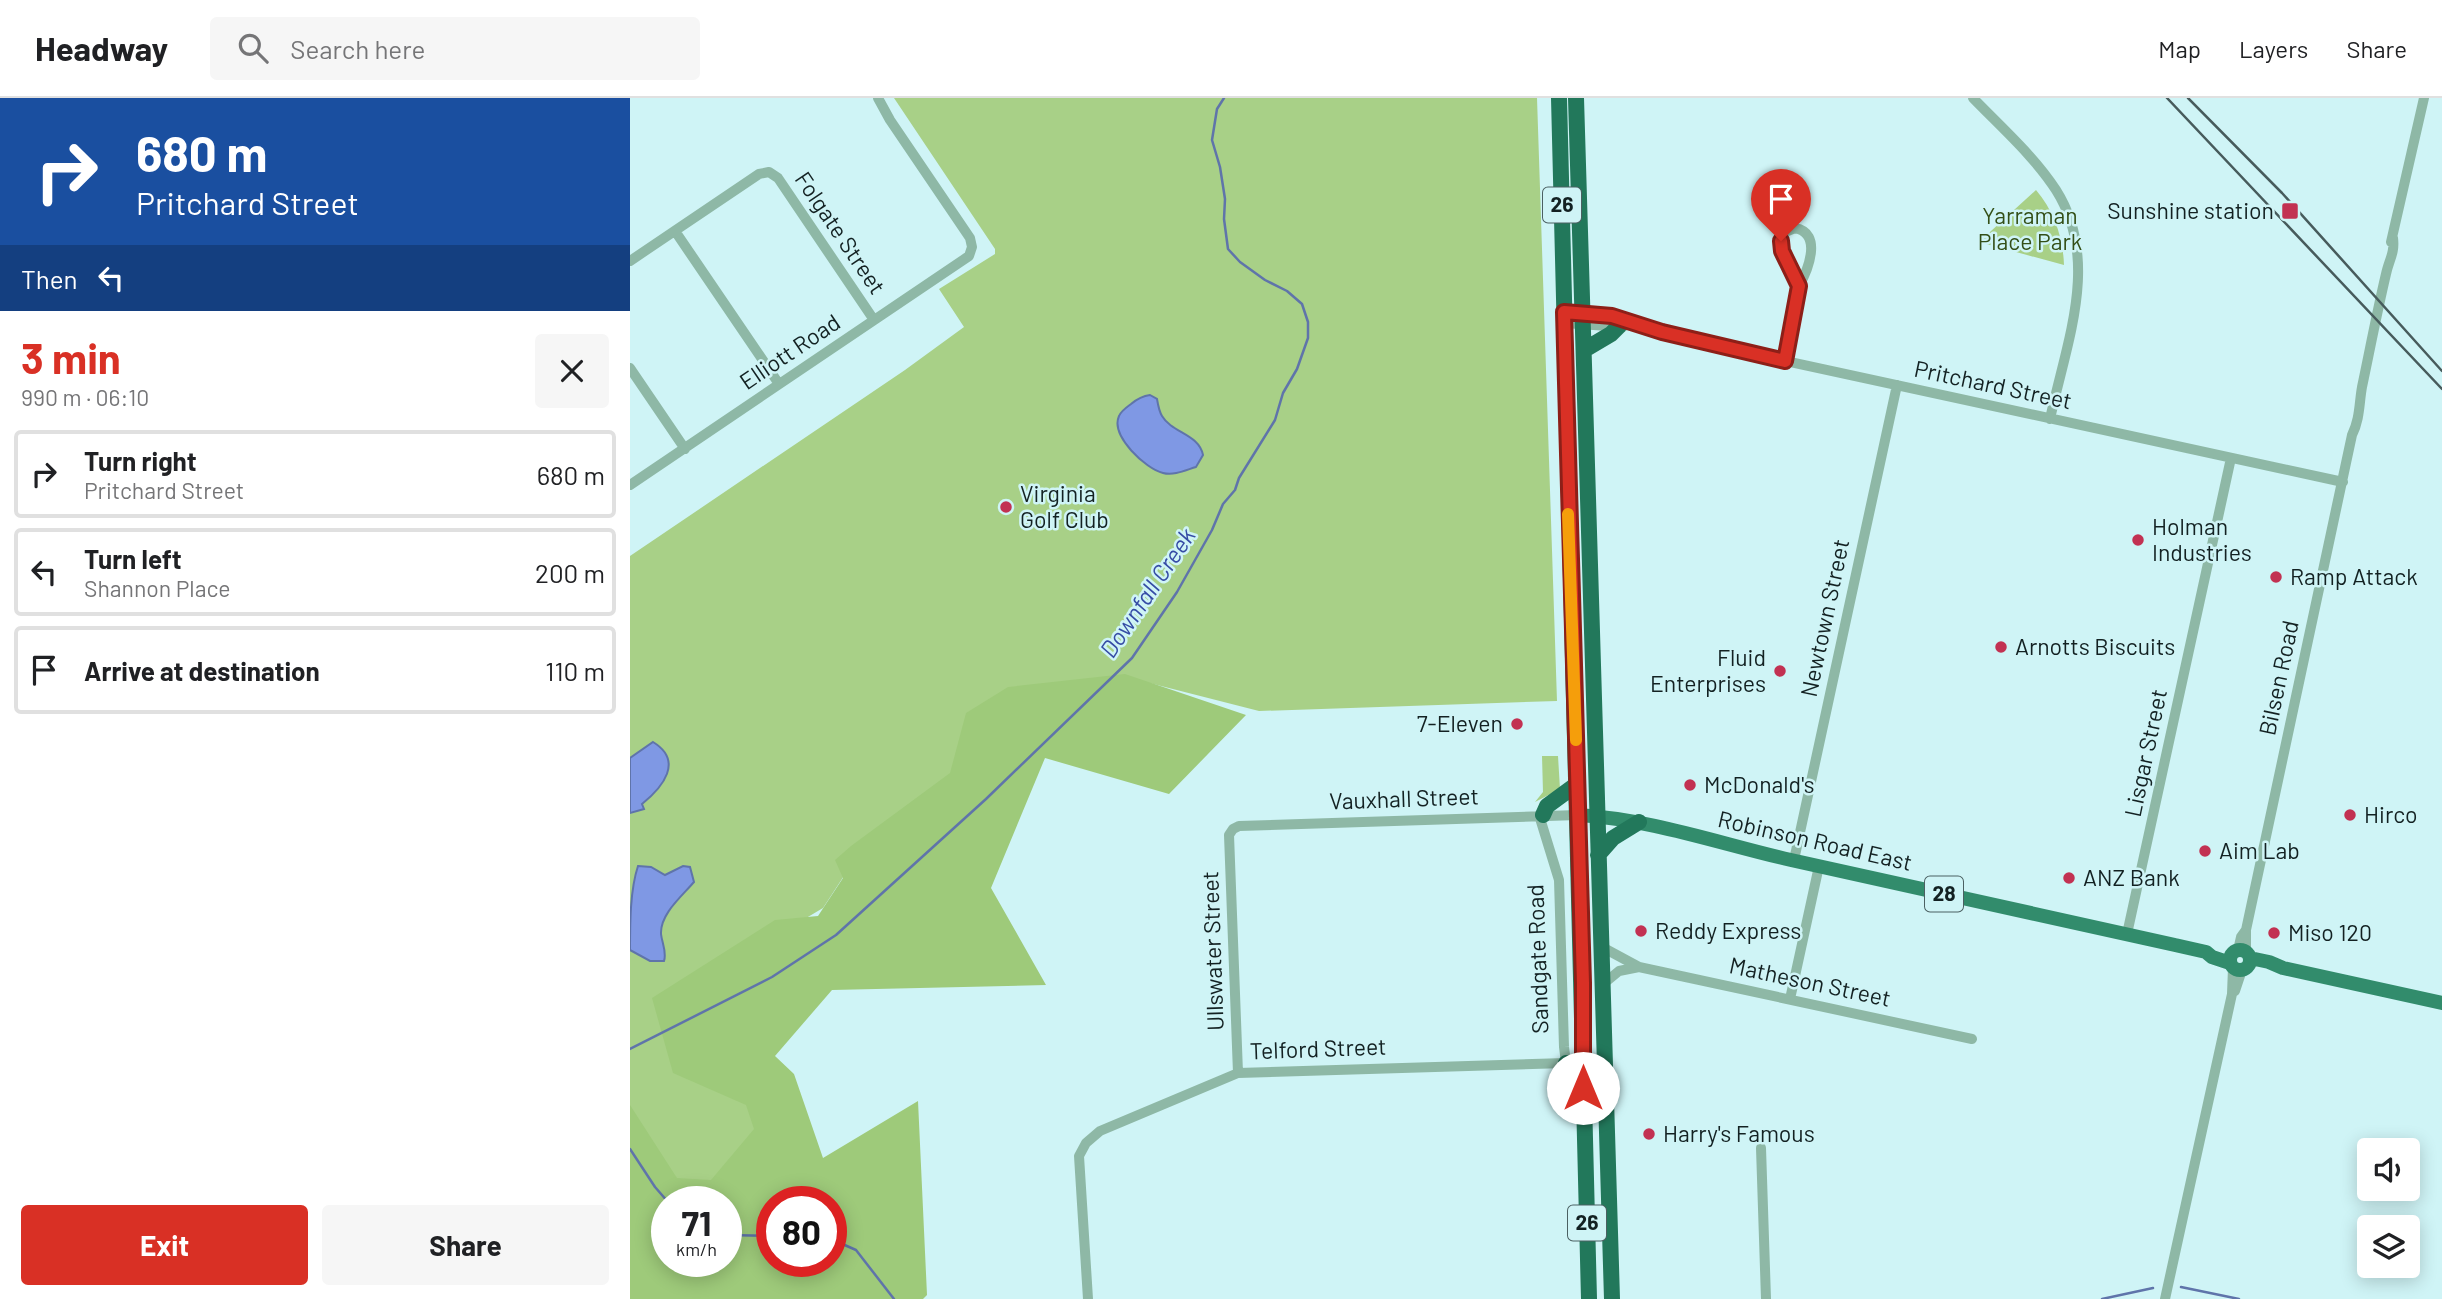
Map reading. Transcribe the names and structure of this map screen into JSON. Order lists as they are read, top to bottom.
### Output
{
  "streets": {
    "highway": ["26", "Sandgate Road"],
    "main road": ["Robinson Road East", "28"],
    "street": [
      "Folgate Street",
      "Elliott Road",
      "Pritchard Street",
      "Newtown Street",
      "Bilsen Road",
      "Lisgar Street",
      "Vauxhall Street",
      "Ullswater Street",
      "Matheson Street",
      "Telford Street"
    ]
  },
  "crossings": [
    ["26", "Pritchard Street"],
    ["26", "Robinson Road East"],
    ["26", "Matheson Street"],
    ["Folgate Street", "Elliott Road"],
    ["Pritchard Street", "Newtown Street"],
    ["Pritchard Street", "Bilsen Road"],
    ["Pritchard Street", "Lisgar Street"],
    ["Pritchard Street", "Sandgate Road"],
    ["Newtown Street", "Robinson Road East"],
    ["Bilsen Road", "Robinson Road East"],
    ["Lisgar Street", "Robinson Road East"],
    ["Vauxhall Street", "Robinson Road East"],
    ["Vauxhall Street", "Ullswater Street"],
    ["Vauxhall Street", "Sandgate Road"],
    ["Robinson Road East", "Sandgate Road"],
    ["Ullswater Street", "Telford Street"],
    ["Sandgate Road", "Telford Street"]
  ],
  "water": ["Downfall Creek"],
  "parks": ["Yarraman Place Park"],
  "places": {
    "transit": ["Sunshine station"],
    "other": [
      "Virginia Golf Club",
      "Holman Industries",
      "Ramp Attack",
      "Arnotts Biscuits",
      "Fluid Enterprises",
      "7-Eleven",
      "McDonald's",
      "Hirco",
      "Aim Lab",
      "ANZ Bank",
      "Reddy Express",
      "Miso 120",
      "Harry's Famous"
    ]
  },
  "page": {
    "header": "Headway",
    "search": "Search here",
    "nav": ["Map", "Layers", "Share"],
    "turn": ["680 m", "Pritchard Street"],
    "then": "Then",
    "heading": ["3 min", "990 m · 06:10"],
    "list": [
      {
        "name": "Turn right",
        "note": "Pritchard Street",
        "value": "680 m"
      },
      {
        "name": "Turn left",
        "note": "Shannon Place",
        "value": "200 m"
      },
      {
        "name": "Arrive at destination",
        "value": "110 m"
      }
    ],
    "speed": "71 km/h",
    "limit": "80",
    "buttons": ["Exit", "Share"]
  }
}
